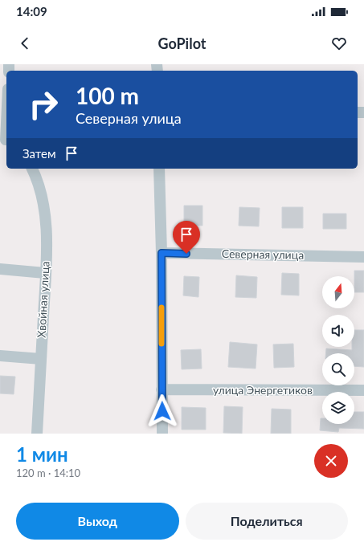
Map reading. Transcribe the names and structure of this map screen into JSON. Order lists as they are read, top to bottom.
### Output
{
  "streets": {
    "street": ["Северная улица", "Хвойная улица", "улица Энергетиков"]
  },
  "north": "top",
  "page": {
    "status": "14:09",
    "header": "GoPilot",
    "turn": ["100 m", "Северная улица"],
    "then": "Затем",
    "heading": ["1 мин", "120 m · 14:10"],
    "buttons": ["Выход", "Поделиться"]
  }
}
